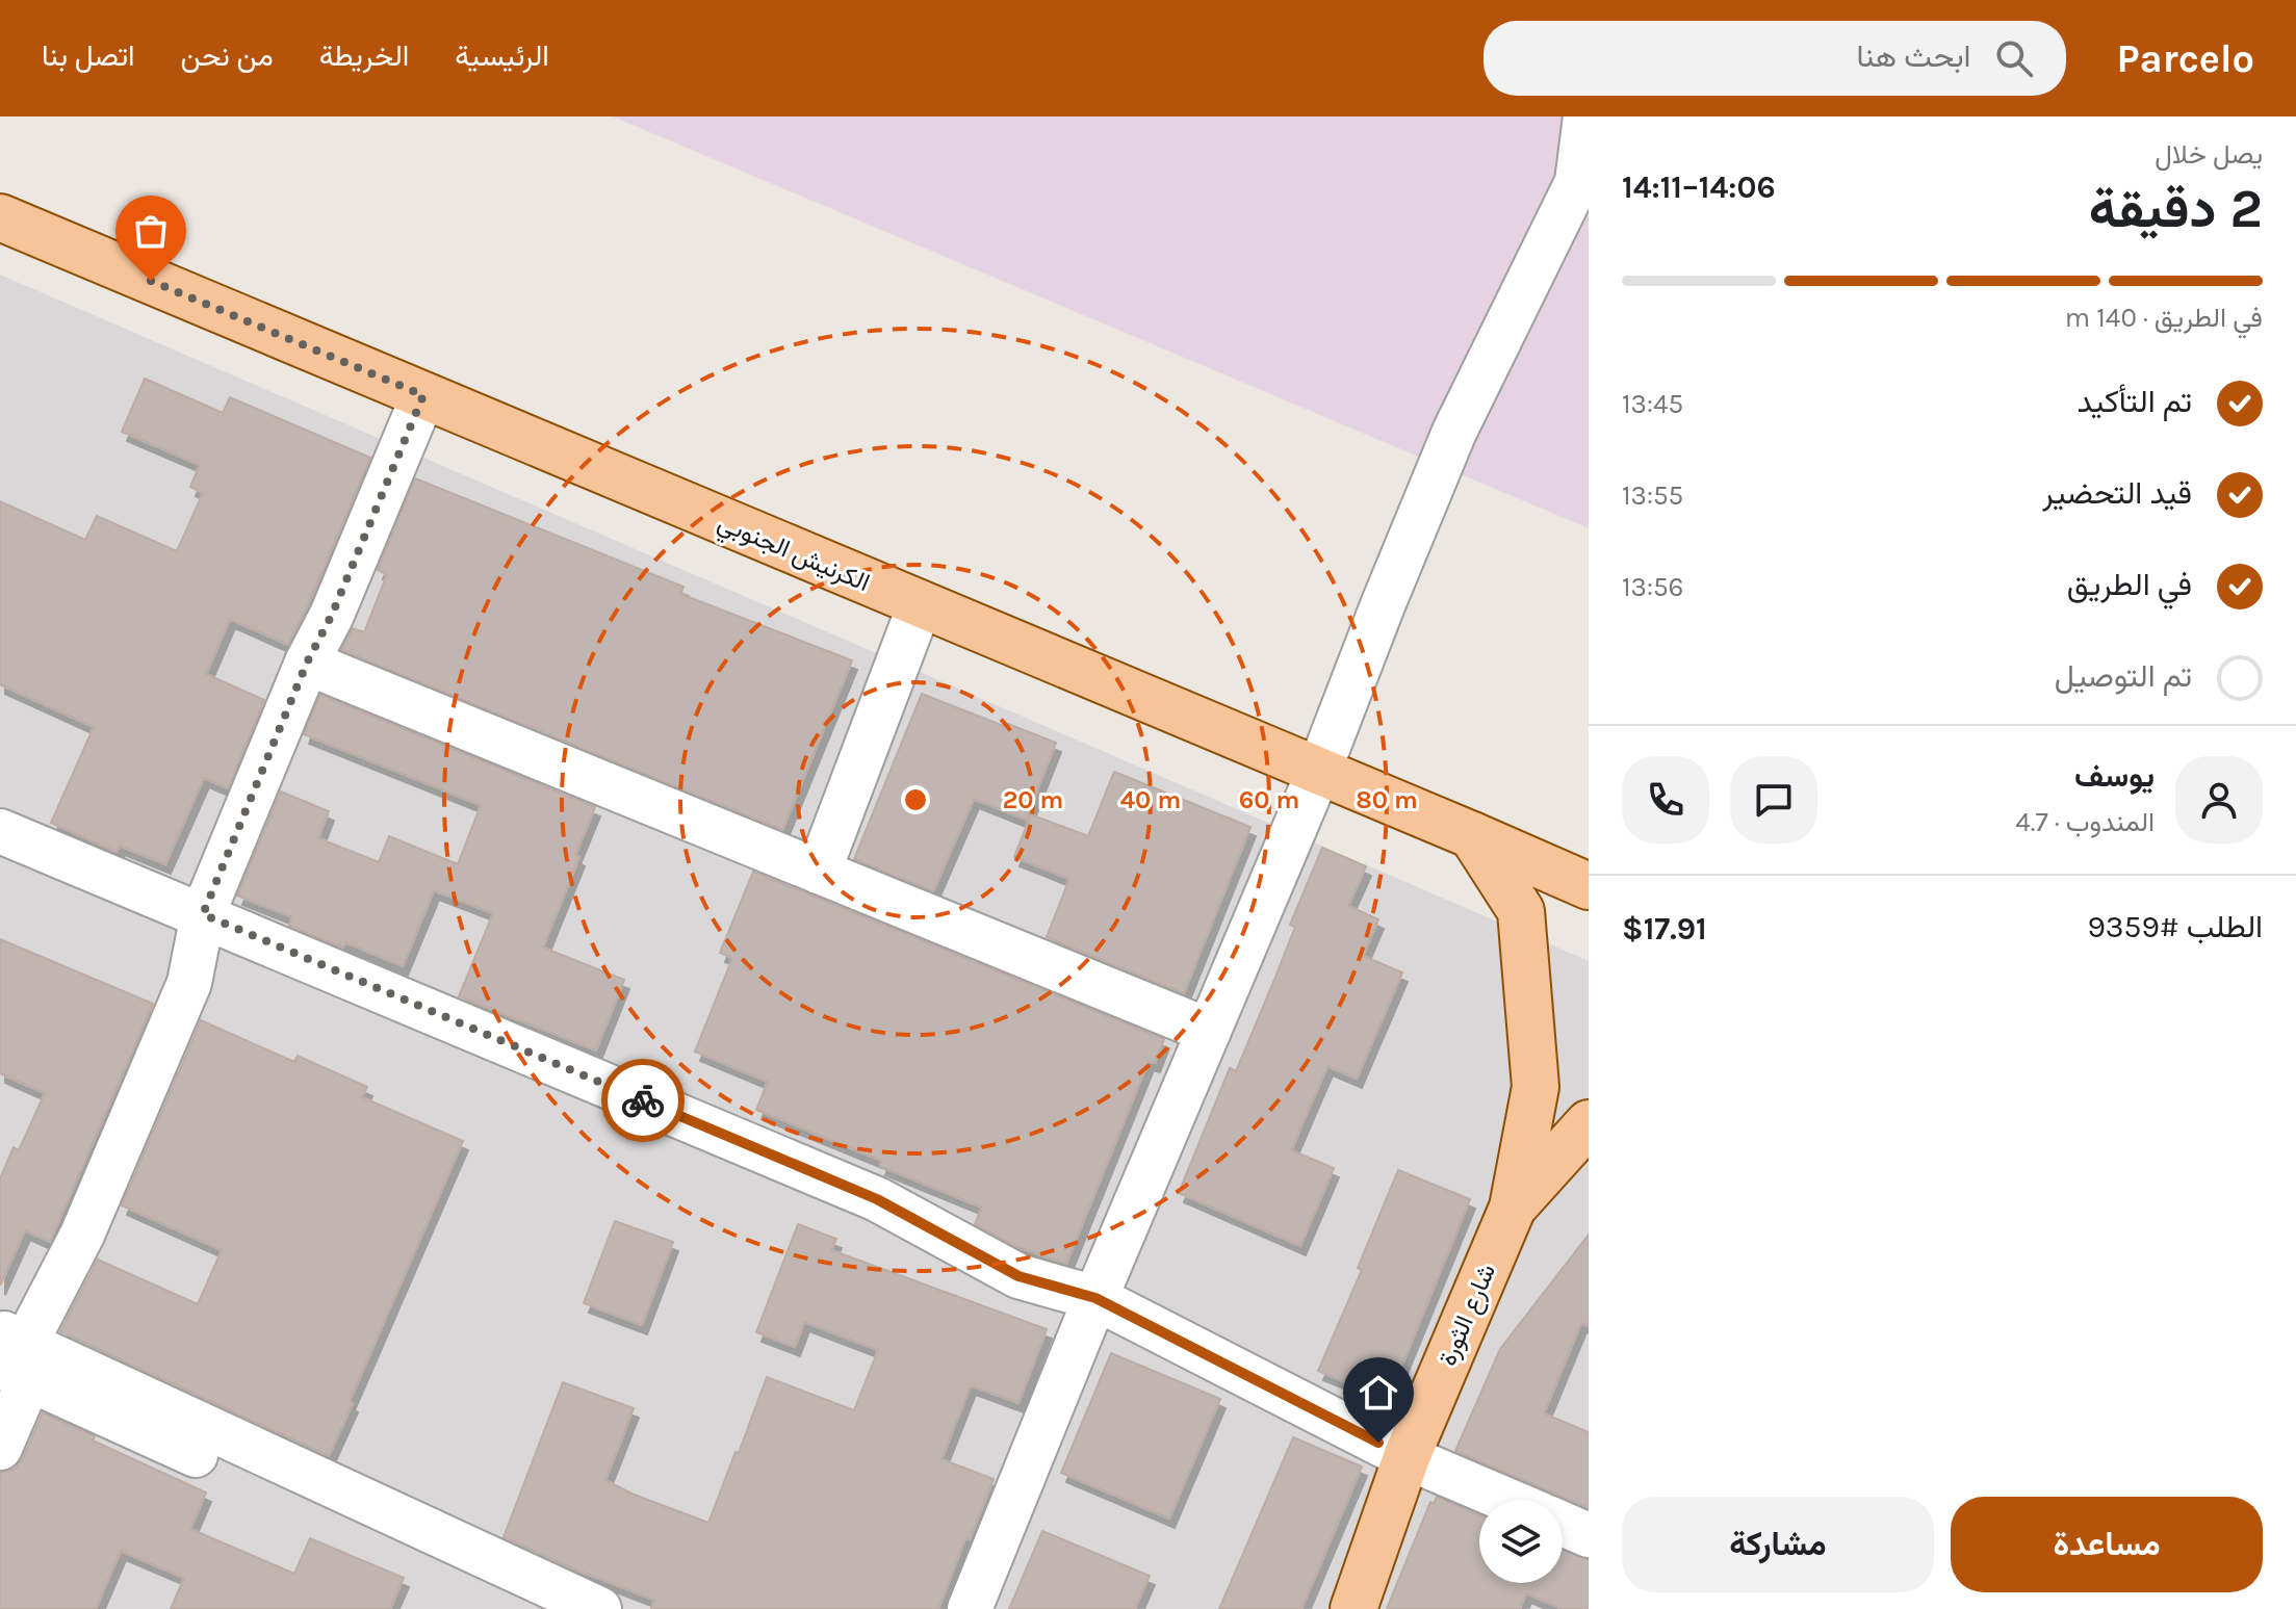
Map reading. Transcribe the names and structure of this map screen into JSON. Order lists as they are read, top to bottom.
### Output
{
  "streets": {
    "main road": ["الكرنيش الجنوبي", "شارع الثورة"]
  },
  "crossings": [
    ["الكرنيش الجنوبي", "شارع الثورة"]
  ],
  "page": {
    "header": "Parcelo",
    "search": "ابحث هنا",
    "nav": [
      "الرئيسية",
      "الخريطة",
      "من نحن",
      "اتصل بنا"
    ],
    "heading": ["2 دقيقة", "يصل خلال", "14:06–14:11"],
    "panel": [
      "يوسف",
      "المندوب · 4.7",
      "الطلب #9359",
      "$17.91"
    ],
    "bar": "في الطريق · 140 m",
    "list": [
      ["تم التأكيد", "13:45"],
      ["قيد التحضير", "13:55"],
      ["في الطريق", "13:56"],
      "تم التوصيل"
    ],
    "buttons": ["مساعدة", "مشاركة"]
  },
  "rings": [
    "20 m",
    "40 m",
    "60 m",
    "80 m"
  ]
}
